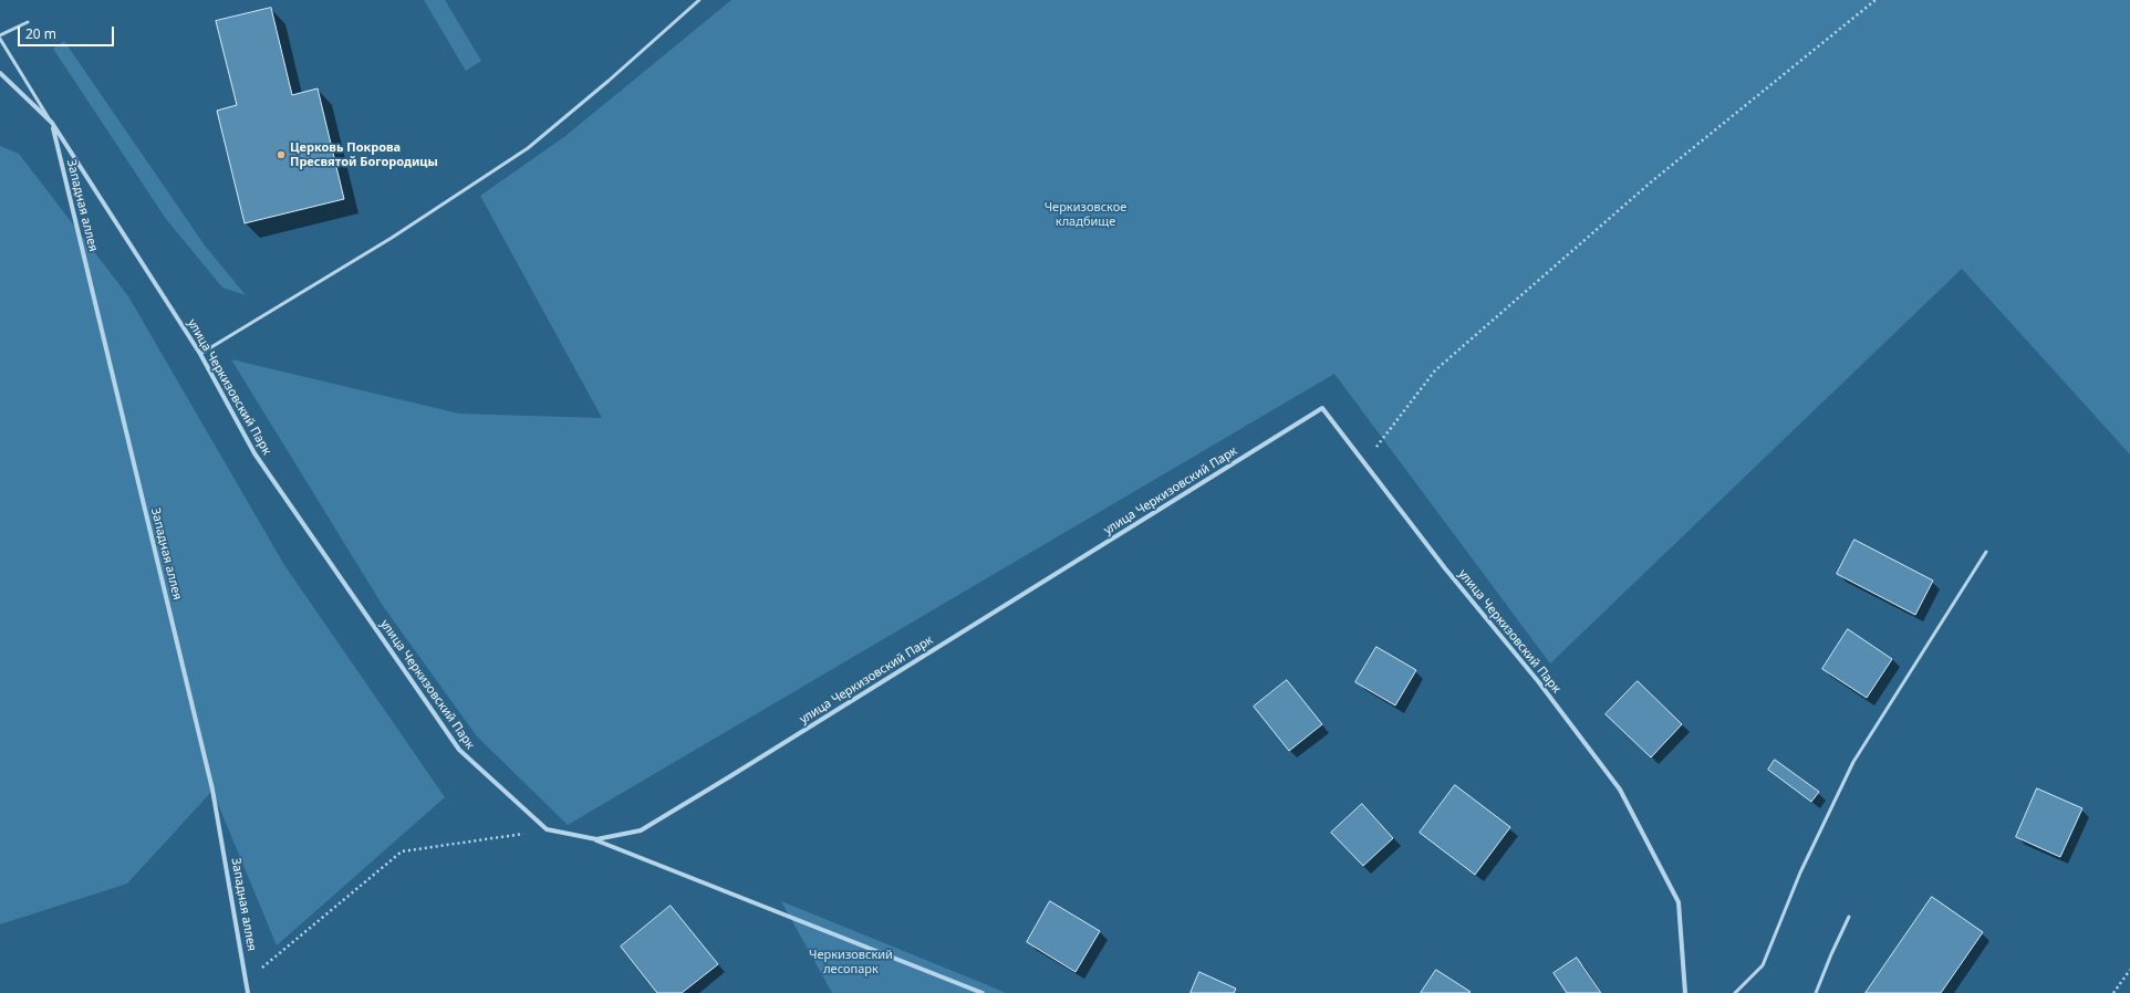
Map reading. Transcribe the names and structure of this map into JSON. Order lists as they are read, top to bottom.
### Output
{
  "streets": {
    "street": ["Западная аллея", "улица Черкизовский Парк"]
  },
  "crossings": [
    ["Западная аллея", "улица Черкизовский Парк"]
  ],
  "parks": ["Черкизовское кладбище", "Черкизовский лесопарк"],
  "places": ["Церковь Покрова Пресвятой Богородицы"],
  "scale_bar": "20 m"
}
